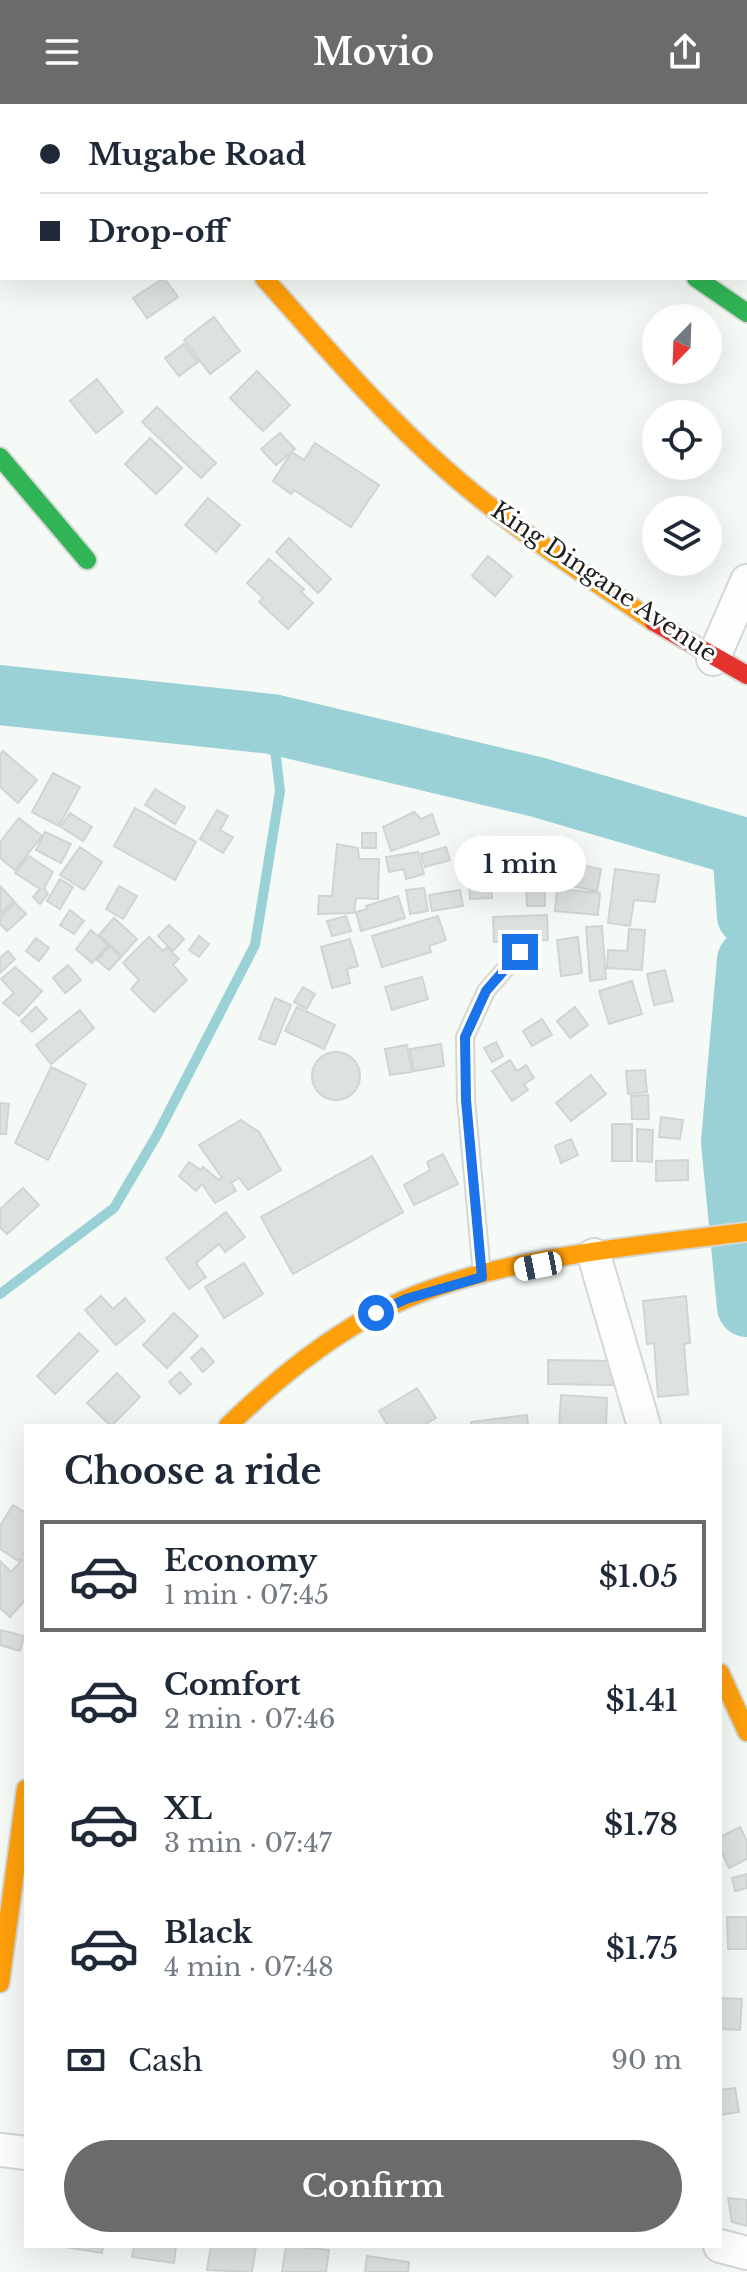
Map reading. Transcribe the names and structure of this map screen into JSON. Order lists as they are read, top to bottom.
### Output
{
  "streets": {
    "street": ["King Dingane Avenue"]
  },
  "north": "bottom left",
  "page": {
    "header": "Movio",
    "banner": ["Mugabe Road", "Drop-off"],
    "bubble": "1 min",
    "heading": "Choose a ride",
    "list": [
      {
        "name": "Economy",
        "note": "1 min · 07:45",
        "value": "$1.05"
      },
      {
        "name": "Comfort",
        "note": "2 min · 07:46",
        "value": "$1.41"
      },
      {
        "name": "XL",
        "note": "3 min · 07:47",
        "value": "$1.78"
      },
      {
        "name": "Black",
        "note": "4 min · 07:48",
        "value": "$1.75"
      }
    ],
    "pay": ["Cash", "90 m"],
    "buttons": "Confirm"
  }
}
